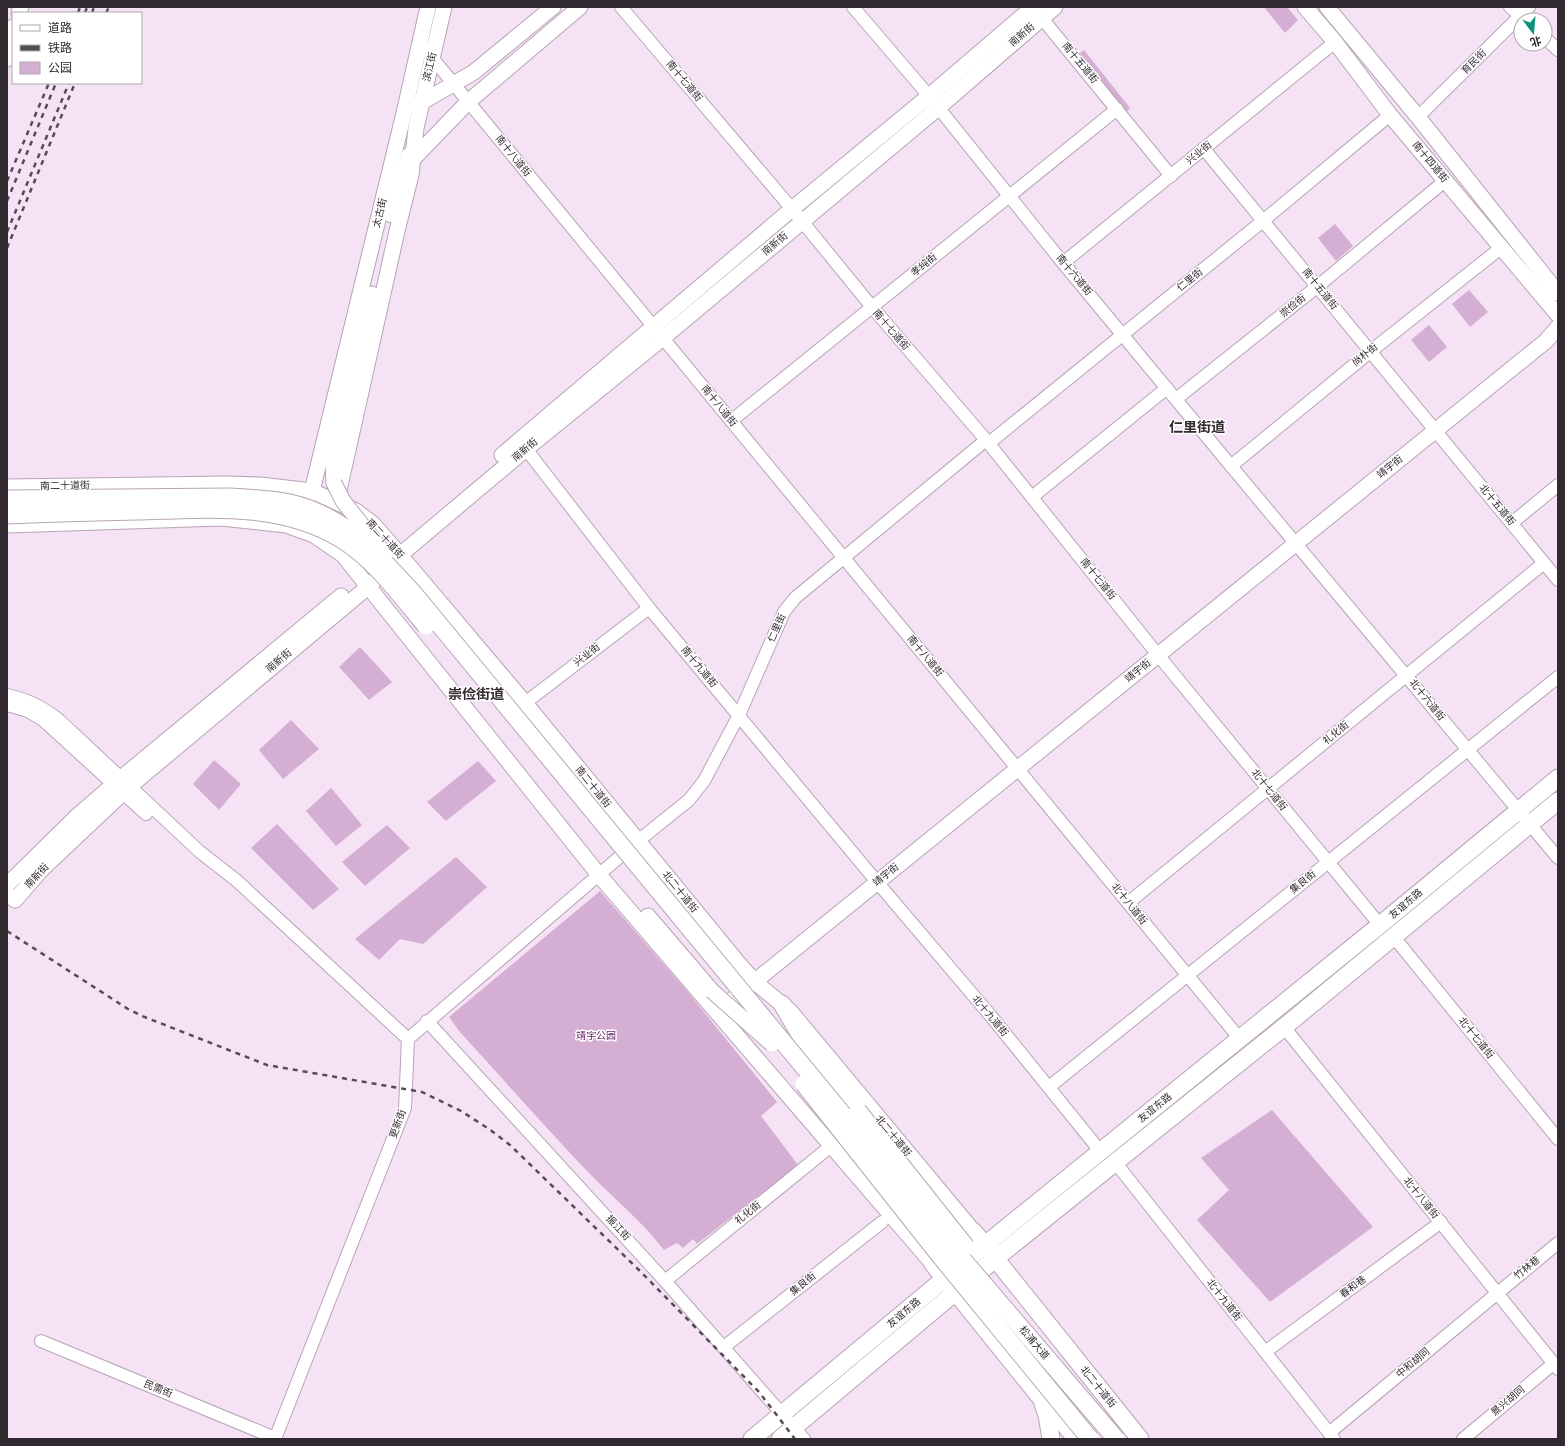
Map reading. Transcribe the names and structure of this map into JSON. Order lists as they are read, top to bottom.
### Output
{
  "streets": {
    "highway": ["北二十道街", "友谊东路", "松浦大道"],
    "main road": [
      "南新街",
      "滨江街",
      "南十四道街",
      "太古街",
      "靖宇街",
      "南二十道街"
    ],
    "street": [
      "育民街",
      "南十五道街",
      "南十七道街",
      "兴业街",
      "南十八道街",
      "孝纯街",
      "南十六道街",
      "仁里街",
      "崇俭街",
      "尚朴街",
      "北十五道街",
      "南十九道街",
      "北十六道街",
      "礼化街",
      "北十七道街",
      "集良街",
      "北十八道街",
      "北十九道街",
      "更新街",
      "振江街",
      "竹林巷",
      "春和巷",
      "中和胡同",
      "民需街",
      "景兴胡同"
    ]
  },
  "crossings": [
    ["南新街", "南十五道街"],
    ["南新街", "南十七道街"],
    ["南新街", "南十八道街"],
    ["南新街", "南十六道街"],
    ["南新街", "南二十道街"],
    ["南新街", "南十九道街"],
    ["南十五道街", "兴业街"],
    ["南十五道街", "孝纯街"],
    ["南十五道街", "仁里街"],
    ["南十五道街", "崇俭街"],
    ["南十五道街", "尚朴街"],
    ["南十五道街", "靖宇街"],
    ["南十五道街", "北十五道街"],
    ["滨江街", "南十八道街"],
    ["滨江街", "太古街"],
    ["南十七道街", "孝纯街"],
    ["南十七道街", "仁里街"],
    ["南十七道街", "靖宇街"],
    ["南十七道街", "北十七道街"],
    ["兴业街", "南十四道街"],
    ["兴业街", "南十六道街"],
    ["兴业街", "南二十道街"],
    ["兴业街", "南十九道街"],
    ["南十八道街", "孝纯街"],
    ["南十八道街", "仁里街"],
    ["南十八道街", "靖宇街"],
    ["南十八道街", "北十八道街"],
    ["南十四道街", "仁里街"],
    ["南十四道街", "崇俭街"],
    ["南十四道街", "尚朴街"],
    ["太古街", "南二十道街"],
    ["孝纯街", "南十六道街"],
    ["南十六道街", "仁里街"],
    ["南十六道街", "崇俭街"],
    ["南十六道街", "尚朴街"],
    ["南十六道街", "靖宇街"],
    ["南十六道街", "北十六道街"],
    ["仁里街", "南二十道街"],
    ["仁里街", "南十九道街"],
    ["仁里街", "北二十道街"],
    ["靖宇街", "北十五道街"],
    ["靖宇街", "南十九道街"],
    ["靖宇街", "北十六道街"],
    ["靖宇街", "北十七道街"],
    ["靖宇街", "北二十道街"],
    ["靖宇街", "北十八道街"],
    ["靖宇街", "北十九道街"],
    ["南二十道街", "北二十道街"],
    ["北十五道街", "礼化街"],
    ["南十九道街", "北十九道街"],
    ["北十六道街", "礼化街"],
    ["北十六道街", "集良街"],
    ["北十六道街", "友谊东路"],
    ["礼化街", "北十七道街"],
    ["礼化街", "北十八道街"],
    ["礼化街", "振江街"],
    ["北十七道街", "集良街"],
    ["北十七道街", "友谊东路"],
    ["集良街", "北十八道街"],
    ["集良街", "北十九道街"],
    ["集良街", "振江街"],
    ["北二十道街", "友谊东路"],
    ["北十八道街", "友谊东路"],
    ["北十八道街", "竹林巷"],
    ["北十八道街", "春和巷"],
    ["北十八道街", "中和胡同"],
    ["北十八道街", "景兴胡同"],
    ["友谊东路", "北十九道街"],
    ["友谊东路", "振江街"],
    ["北十九道街", "春和巷"],
    ["北十九道街", "中和胡同"],
    ["更新街", "民需街"],
    ["竹林巷", "中和胡同"]
  ],
  "districts": ["仁里街道", "崇俭街道"],
  "parks": ["靖宇公园"],
  "legend": ["道路", "铁路", "公园"],
  "north": "bottom"
}
